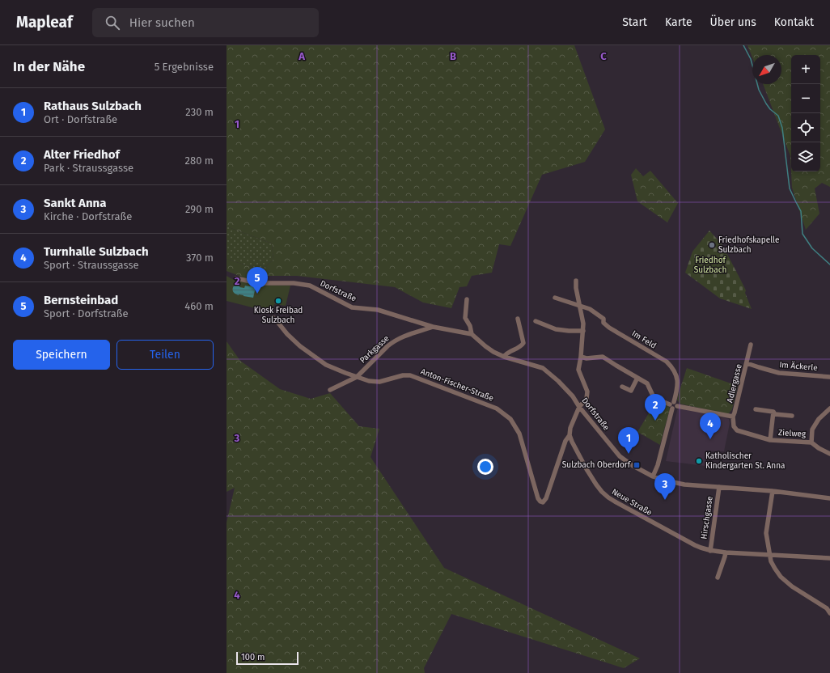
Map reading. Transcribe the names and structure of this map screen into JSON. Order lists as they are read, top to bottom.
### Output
{
  "streets": {
    "street": [
      "Dorfstraße",
      "Im Feld",
      "Parkgasse",
      "Im Äckerle",
      "Adlergasse",
      "Anton-Fischer-Straße",
      "Zielweg",
      "Neue Straße",
      "Hirschgasse"
    ]
  },
  "crossings": [
    ["Dorfstraße", "Im Feld"],
    ["Dorfstraße", "Parkgasse"],
    ["Dorfstraße", "Hirschgasse"],
    ["Parkgasse", "Anton-Fischer-Straße"],
    ["Im Äckerle", "Adlergasse"],
    ["Adlergasse", "Zielweg"],
    ["Anton-Fischer-Straße", "Neue Straße"],
    ["Neue Straße", "Hirschgasse"]
  ],
  "parks": ["Friedhof Sulzbach"],
  "places": {
    "other": ["Friedhofskapelle Sulzbach", "Kiosk Freibad Sulzbach", "Katholischer Kindergarten St. Anna"],
    "transit": ["Sulzbach Oberdorf"]
  },
  "scale_bar": "100 m",
  "north": "bottom left",
  "page": {
    "header": "Mapleaf",
    "search": "Hier suchen",
    "nav": [
      "Start",
      "Karte",
      "Über uns",
      "Kontakt"
    ],
    "heading": ["In der Nähe", "5 Ergebnisse"],
    "map_buttons": ["+", "−"],
    "list": [
      {
        "mark": "1",
        "name": "Rathaus Sulzbach",
        "note": "Ort · Dorfstraße",
        "value": "230 m"
      },
      {
        "mark": "2",
        "name": "Alter Friedhof",
        "note": "Park · Straussgasse",
        "value": "280 m"
      },
      {
        "mark": "3",
        "name": "Sankt Anna",
        "note": "Kirche · Dorfstraße",
        "value": "290 m"
      },
      {
        "mark": "4",
        "name": "Turnhalle Sulzbach",
        "note": "Sport · Straussgasse",
        "value": "370 m"
      },
      {
        "mark": "5",
        "name": "Bernsteinbad",
        "note": "Sport · Dorfstraße",
        "value": "460 m"
      }
    ],
    "pins": [
      "5",
      "2",
      "4",
      "1",
      "3"
    ],
    "buttons": ["Speichern", "Teilen"],
    "scale": "100 m"
  },
  "grid": {
    "columns": ["A", "B", "C"],
    "rows": [
      "1",
      "2",
      "3",
      "4"
    ]
  }
}
